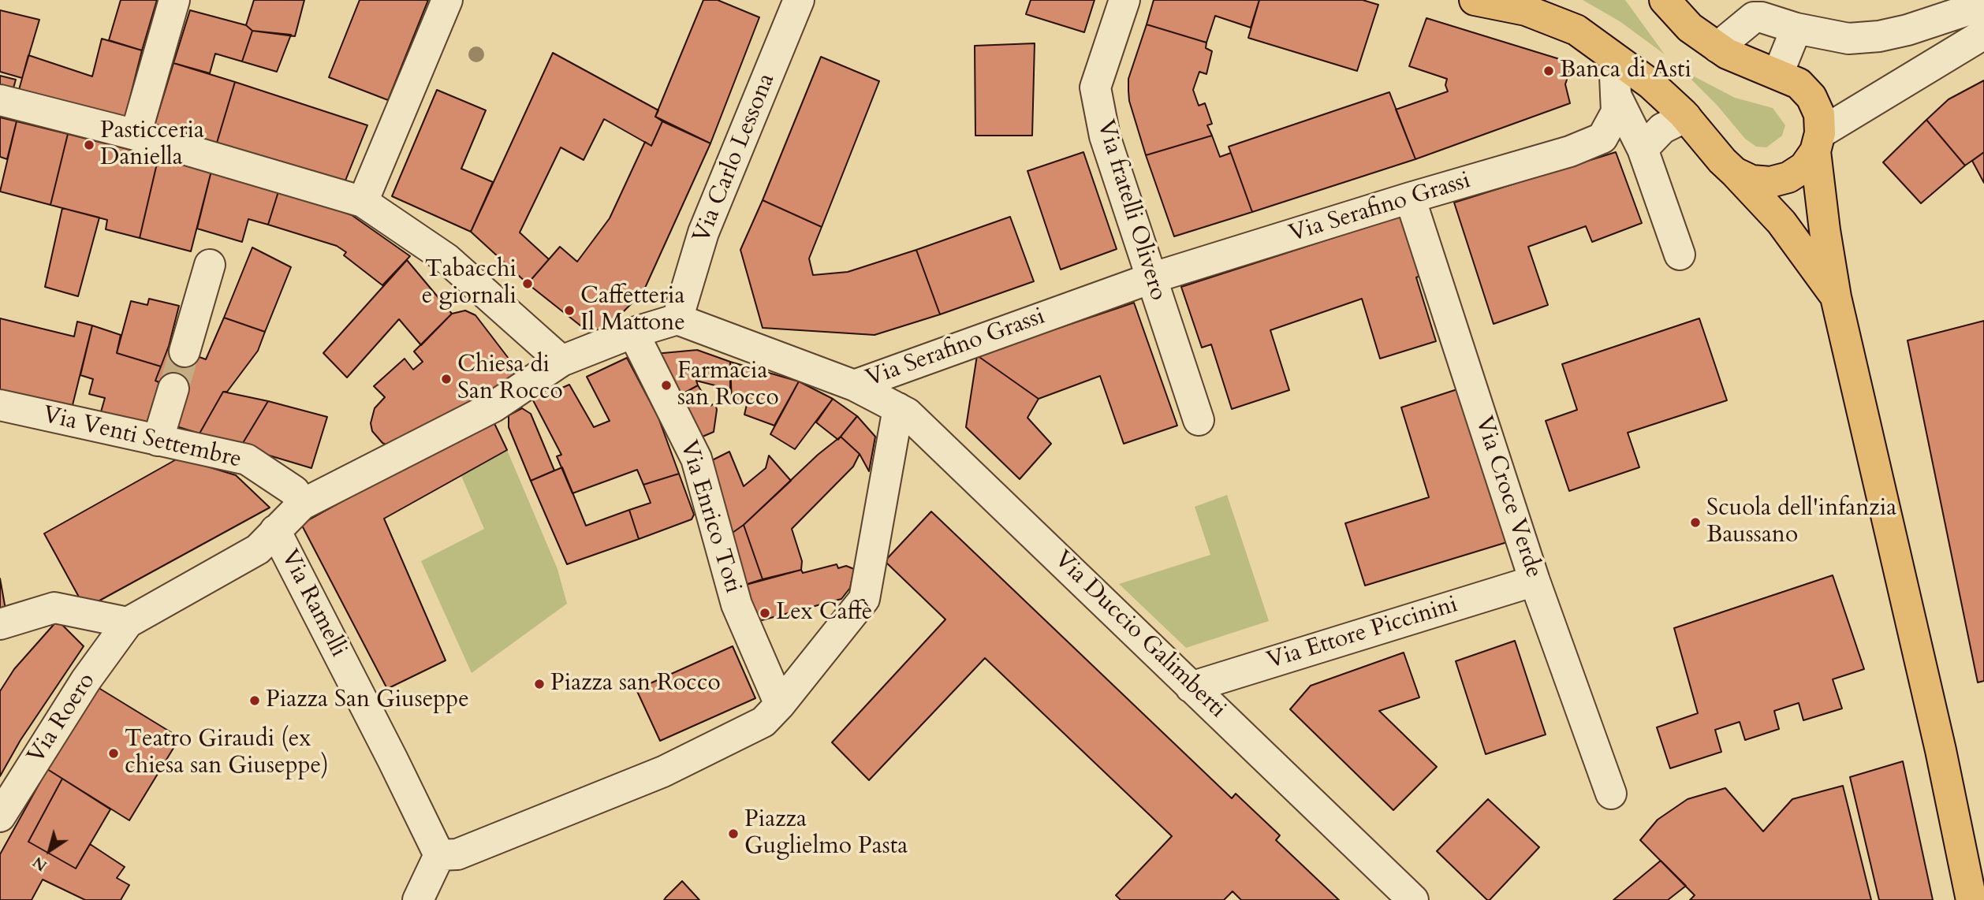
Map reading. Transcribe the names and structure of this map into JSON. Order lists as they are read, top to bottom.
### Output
{
  "streets": {
    "street": [
      "Via Carlo Lessona",
      "Via Serafino Grassi",
      "Via fratelli Olivero",
      "Via Venti Settembre",
      "Via Croce Verde",
      "Via Enrico Toti",
      "Via Ramelli",
      "Via Ettore Piccinini",
      "Via Duccio Galimberti",
      "Via Roero"
    ]
  },
  "crossings": [
    ["Via Carlo Lessona", "Via Serafino Grassi"],
    ["Via Serafino Grassi", "Via fratelli Olivero"],
    ["Via Serafino Grassi", "Via Croce Verde"],
    ["Via Serafino Grassi", "Via Duccio Galimberti"],
    ["Via Croce Verde", "Via Ettore Piccinini"],
    ["Via Ettore Piccinini", "Via Duccio Galimberti"]
  ],
  "places": [
    "Banca di Asti",
    "Pasticceria Daniella",
    "Tabacchi e giornali",
    "Caffetteria Il Mattone",
    "Chiesa di San Rocco",
    "Farmacia san Rocco",
    "Scuola dell'infanzia Baussano",
    "Lex Caffè",
    "Piazza san Rocco",
    "Piazza San Giuseppe",
    "Teatro Giraudi (ex chiesa san Giuseppe)",
    "Piazza Guglielmo Pasta"
  ],
  "north": "bottom left"
}
